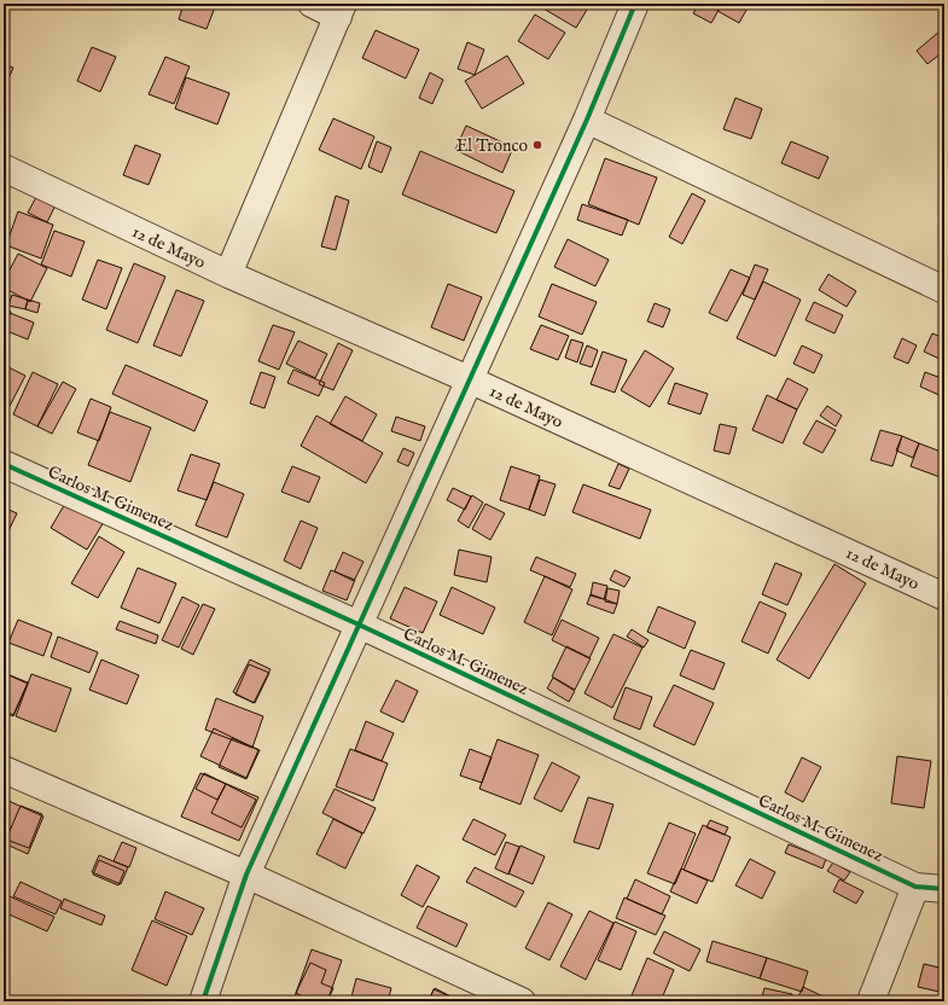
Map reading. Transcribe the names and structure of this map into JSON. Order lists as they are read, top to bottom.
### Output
{
  "streets": {
    "street": ["12 de Mayo", "Carlos M. Gimenez"]
  },
  "places": ["El Tronco"]
}
